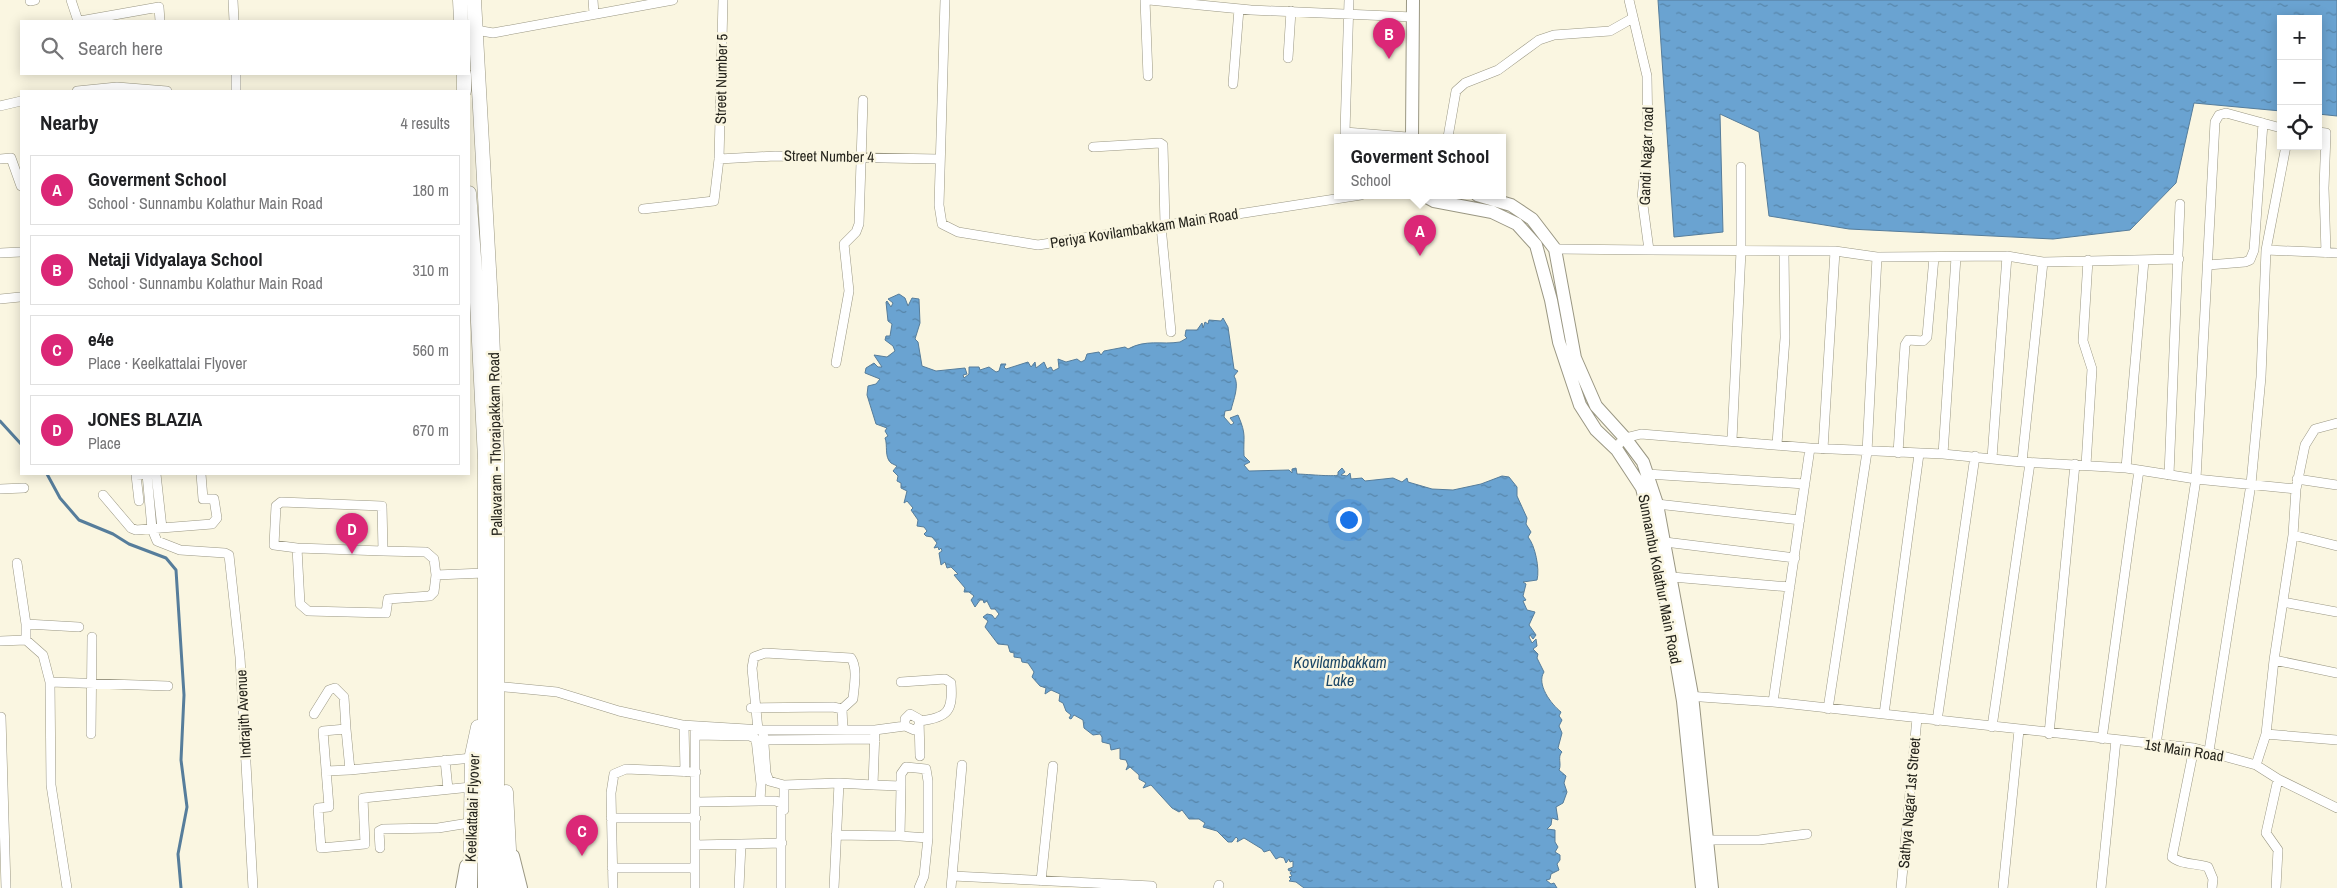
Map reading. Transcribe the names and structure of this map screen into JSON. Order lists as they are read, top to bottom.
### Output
{
  "streets": {
    "main road": ["Pallavaram - Thoraipakkam Road", "Keelkattalai Flyover"],
    "street": [
      "Street Number 5",
      "Street Number 4",
      "Gandi Nagar road",
      "Periya Kovilambakkam Main Road",
      "Sunnambu Kolathur Main Road",
      "Indrajith Avenue",
      "1st Main Road",
      "Sathya Nagar 1st Street"
    ]
  },
  "crossings": [
    ["Street Number 5", "Street Number 4"],
    ["Street Number 4", "Periya Kovilambakkam Main Road"],
    ["Pallavaram - Thoraipakkam Road", "Keelkattalai Flyover"],
    ["Sunnambu Kolathur Main Road", "1st Main Road"],
    ["1st Main Road", "Sathya Nagar 1st Street"]
  ],
  "water": ["Kovilambakkam Lake"],
  "page": {
    "map_buttons": ["+", "−"],
    "pins": [
      "B",
      "A",
      "D",
      "C"
    ],
    "search": "Search here",
    "heading": ["Nearby", "4 results"],
    "popup": ["Goverment School", "School"],
    "list": [
      {
        "mark": "A",
        "name": "Goverment School",
        "note": "School · Sunnambu Kolathur Main Road",
        "value": "180 m"
      },
      {
        "mark": "B",
        "name": "Netaji Vidyalaya School",
        "note": "School · Sunnambu Kolathur Main Road",
        "value": "310 m"
      },
      {
        "mark": "C",
        "name": "e4e",
        "note": "Place · Keelkattalai Flyover",
        "value": "560 m"
      },
      {
        "mark": "D",
        "name": "JONES BLAZIA",
        "note": "Place",
        "value": "670 m"
      }
    ]
  }
}
